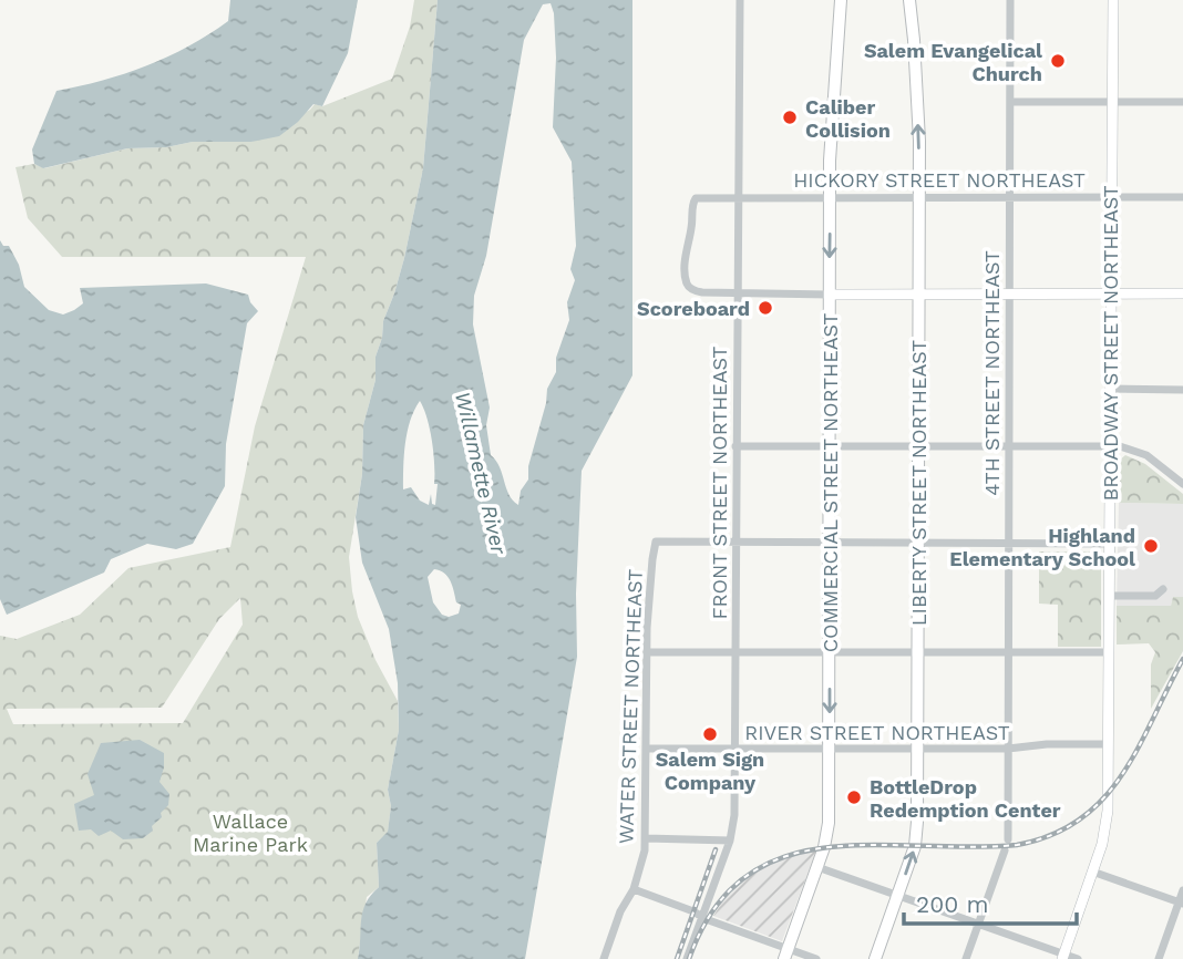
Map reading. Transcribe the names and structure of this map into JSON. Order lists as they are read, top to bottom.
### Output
{
  "streets": {
    "highway": ["COMMERCIAL STREET NORTHEAST", "LIBERTY STREET NORTHEAST"],
    "main road": ["BROADWAY STREET NORTHEAST"],
    "street": [
      "HICKORY STREET NORTHEAST",
      "4TH STREET NORTHEAST",
      "FRONT STREET NORTHEAST",
      "WATER STREET NORTHEAST",
      "RIVER STREET NORTHEAST"
    ]
  },
  "crossings": [
    ["HICKORY STREET NORTHEAST", "BROADWAY STREET NORTHEAST"],
    ["HICKORY STREET NORTHEAST", "4TH STREET NORTHEAST"],
    ["HICKORY STREET NORTHEAST", "FRONT STREET NORTHEAST"],
    ["HICKORY STREET NORTHEAST", "COMMERCIAL STREET NORTHEAST"],
    ["HICKORY STREET NORTHEAST", "LIBERTY STREET NORTHEAST"],
    ["BROADWAY STREET NORTHEAST", "RIVER STREET NORTHEAST"],
    ["4TH STREET NORTHEAST", "RIVER STREET NORTHEAST"],
    ["FRONT STREET NORTHEAST", "WATER STREET NORTHEAST"],
    ["FRONT STREET NORTHEAST", "RIVER STREET NORTHEAST"],
    ["COMMERCIAL STREET NORTHEAST", "RIVER STREET NORTHEAST"],
    ["LIBERTY STREET NORTHEAST", "RIVER STREET NORTHEAST"],
    ["WATER STREET NORTHEAST", "RIVER STREET NORTHEAST"]
  ],
  "one_way": ["LIBERTY STREET NORTHEAST"],
  "water": ["Willamette River"],
  "parks": ["Wallace Marine Park"],
  "places": [
    "Salem Evangelical Church",
    "Caliber Collision",
    "Scoreboard",
    "Highland Elementary School",
    "Salem Sign Company",
    "BottleDrop Redemption Center"
  ],
  "scale_bar": "200 m"
}
